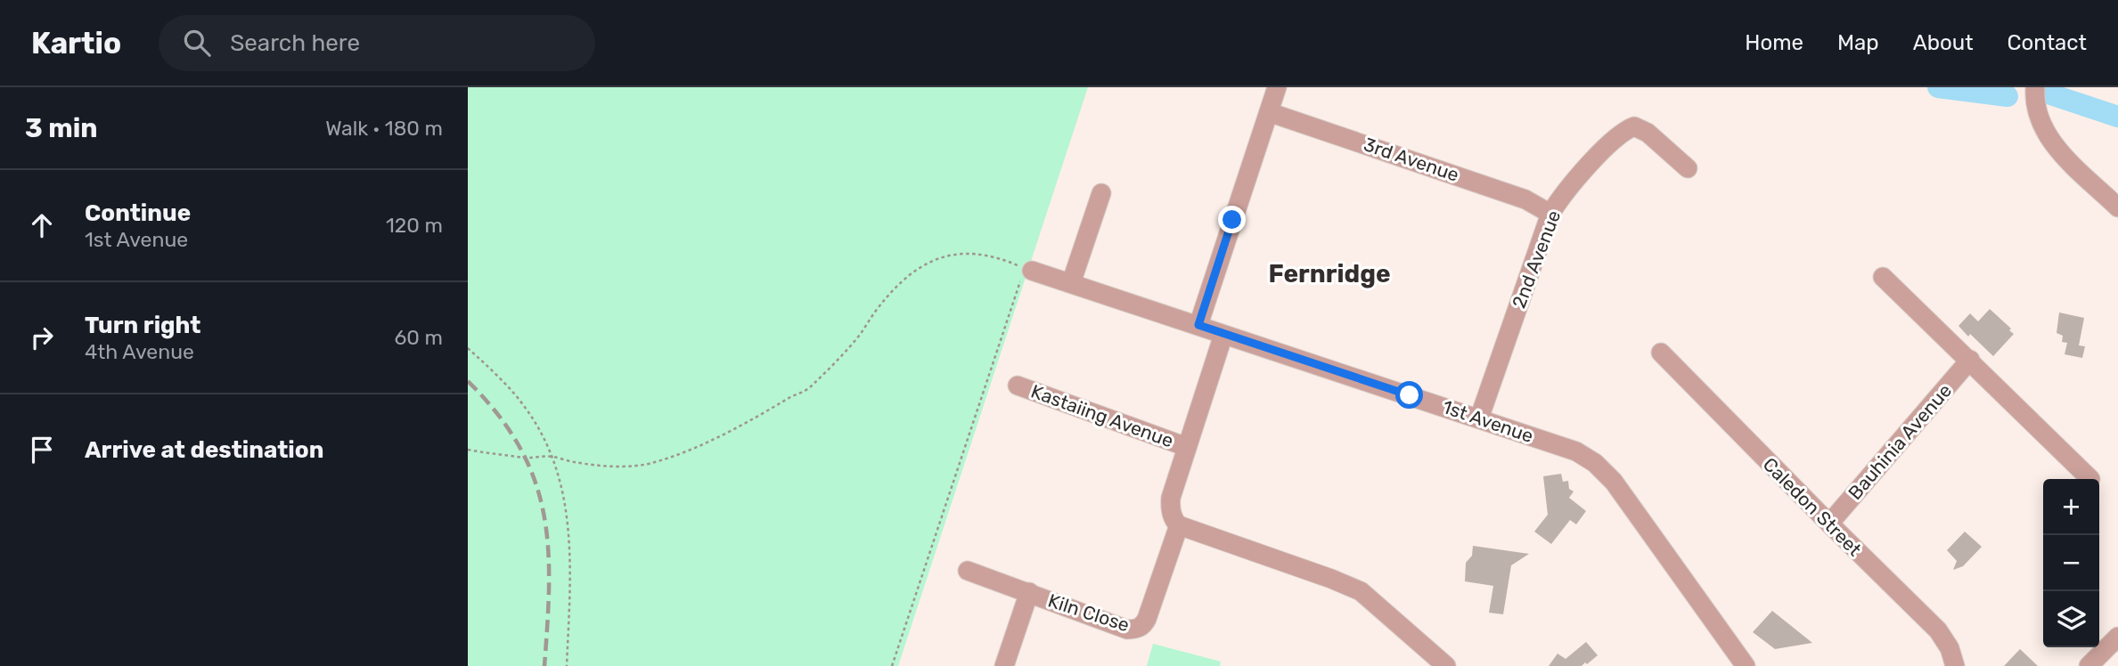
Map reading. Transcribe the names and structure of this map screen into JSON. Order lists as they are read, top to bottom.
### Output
{
  "streets": {
    "street": [
      "3rd Avenue",
      "2nd Avenue",
      "Kastaiing Avenue",
      "1st Avenue",
      "Bauhinia Avenue",
      "Caledon Street",
      "Kiln Close"
    ]
  },
  "crossings": [
    ["3rd Avenue", "2nd Avenue"],
    ["2nd Avenue", "1st Avenue"],
    ["Bauhinia Avenue", "Caledon Street"]
  ],
  "districts": ["Fernridge"],
  "page": {
    "header": "Kartio",
    "search": "Search here",
    "nav": [
      "Home",
      "Map",
      "About",
      "Contact"
    ],
    "heading": ["3 min", "Walk · 180 m"],
    "list": [
      ["Continue", "1st Avenue", "120 m"],
      ["Turn right", "4th Avenue", "60 m"],
      "Arrive at destination"
    ],
    "map_buttons": ["+", "−"]
  }
}
